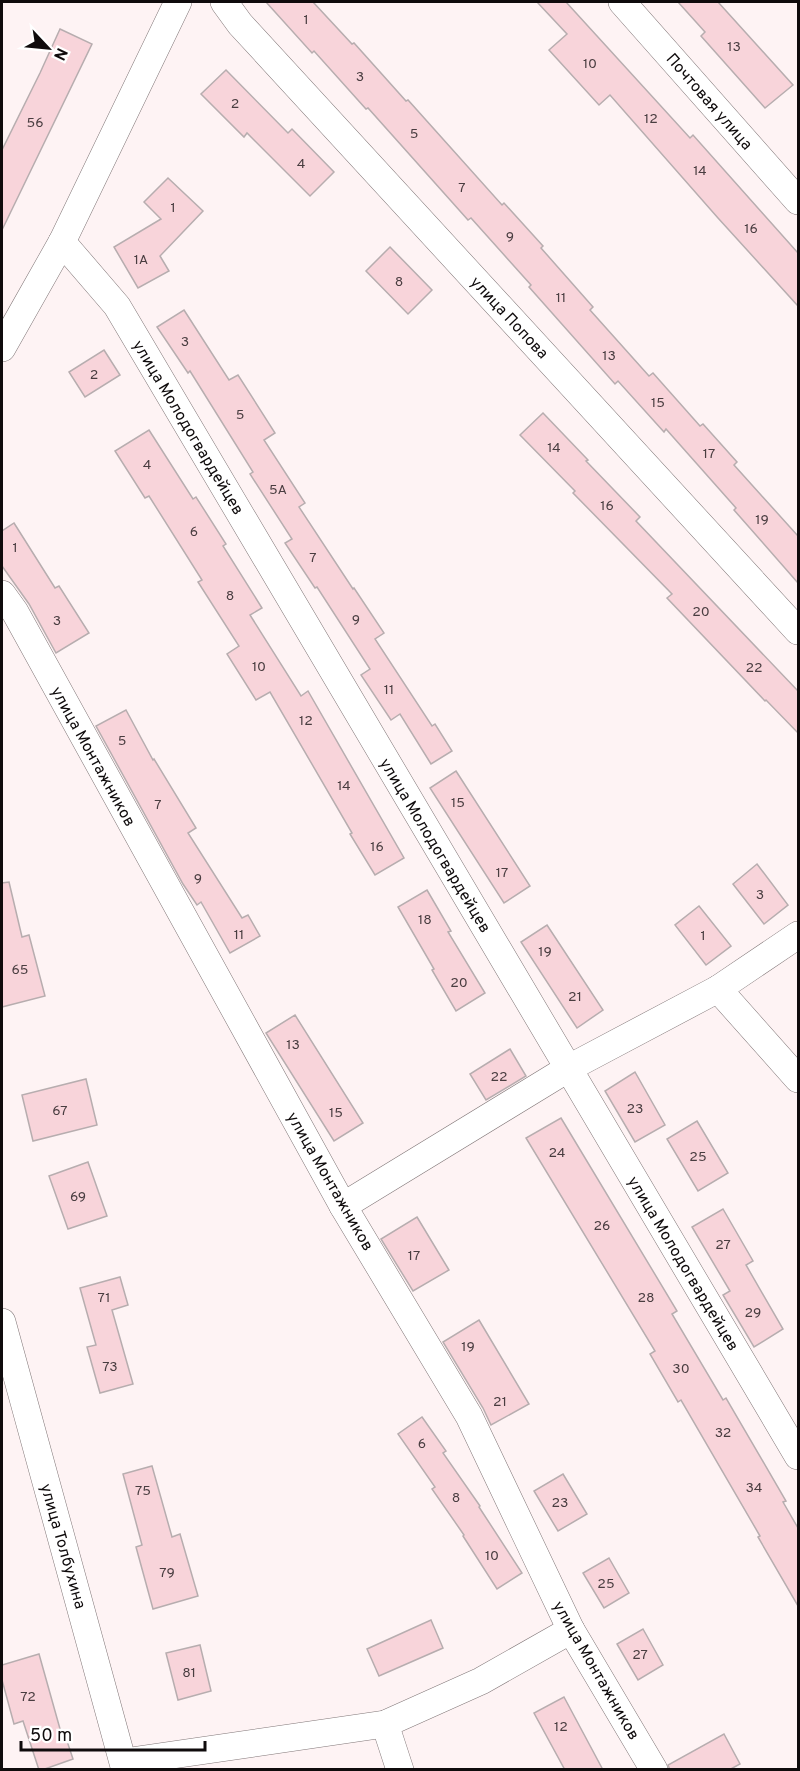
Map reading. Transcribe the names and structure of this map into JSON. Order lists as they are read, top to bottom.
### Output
{
  "streets": {
    "street": [
      "Почтовая улица",
      "улица Попова",
      "улица Молодогвардейцев",
      "улица Монтажников",
      "улица Толбухина"
    ]
  },
  "house_numbers": [
    "1",
    "13",
    "10",
    "3",
    "2",
    "12",
    "56",
    "5",
    "4",
    "14",
    "7",
    "1",
    "16",
    "9",
    "1А",
    "8",
    "11",
    "3",
    "13",
    "2",
    "15",
    "5",
    "14",
    "17",
    "4",
    "5А",
    "16",
    "19",
    "6",
    "1",
    "7",
    "8",
    "20",
    "9",
    "3",
    "10",
    "22",
    "11",
    "12",
    "5",
    "14",
    "15",
    "7",
    "16",
    "17",
    "9",
    "3",
    "18",
    "11",
    "1",
    "19",
    "65",
    "20",
    "21",
    "13",
    "22",
    "23",
    "67",
    "15",
    "24",
    "25",
    "69",
    "26",
    "27",
    "17",
    "71",
    "28",
    "29",
    "19",
    "73",
    "30",
    "21",
    "32",
    "6",
    "34",
    "75",
    "8",
    "23",
    "10",
    "79",
    "25",
    "27",
    "81",
    "72",
    "12"
  ],
  "scale_bar": "50 m",
  "north": "bottom right"
}
